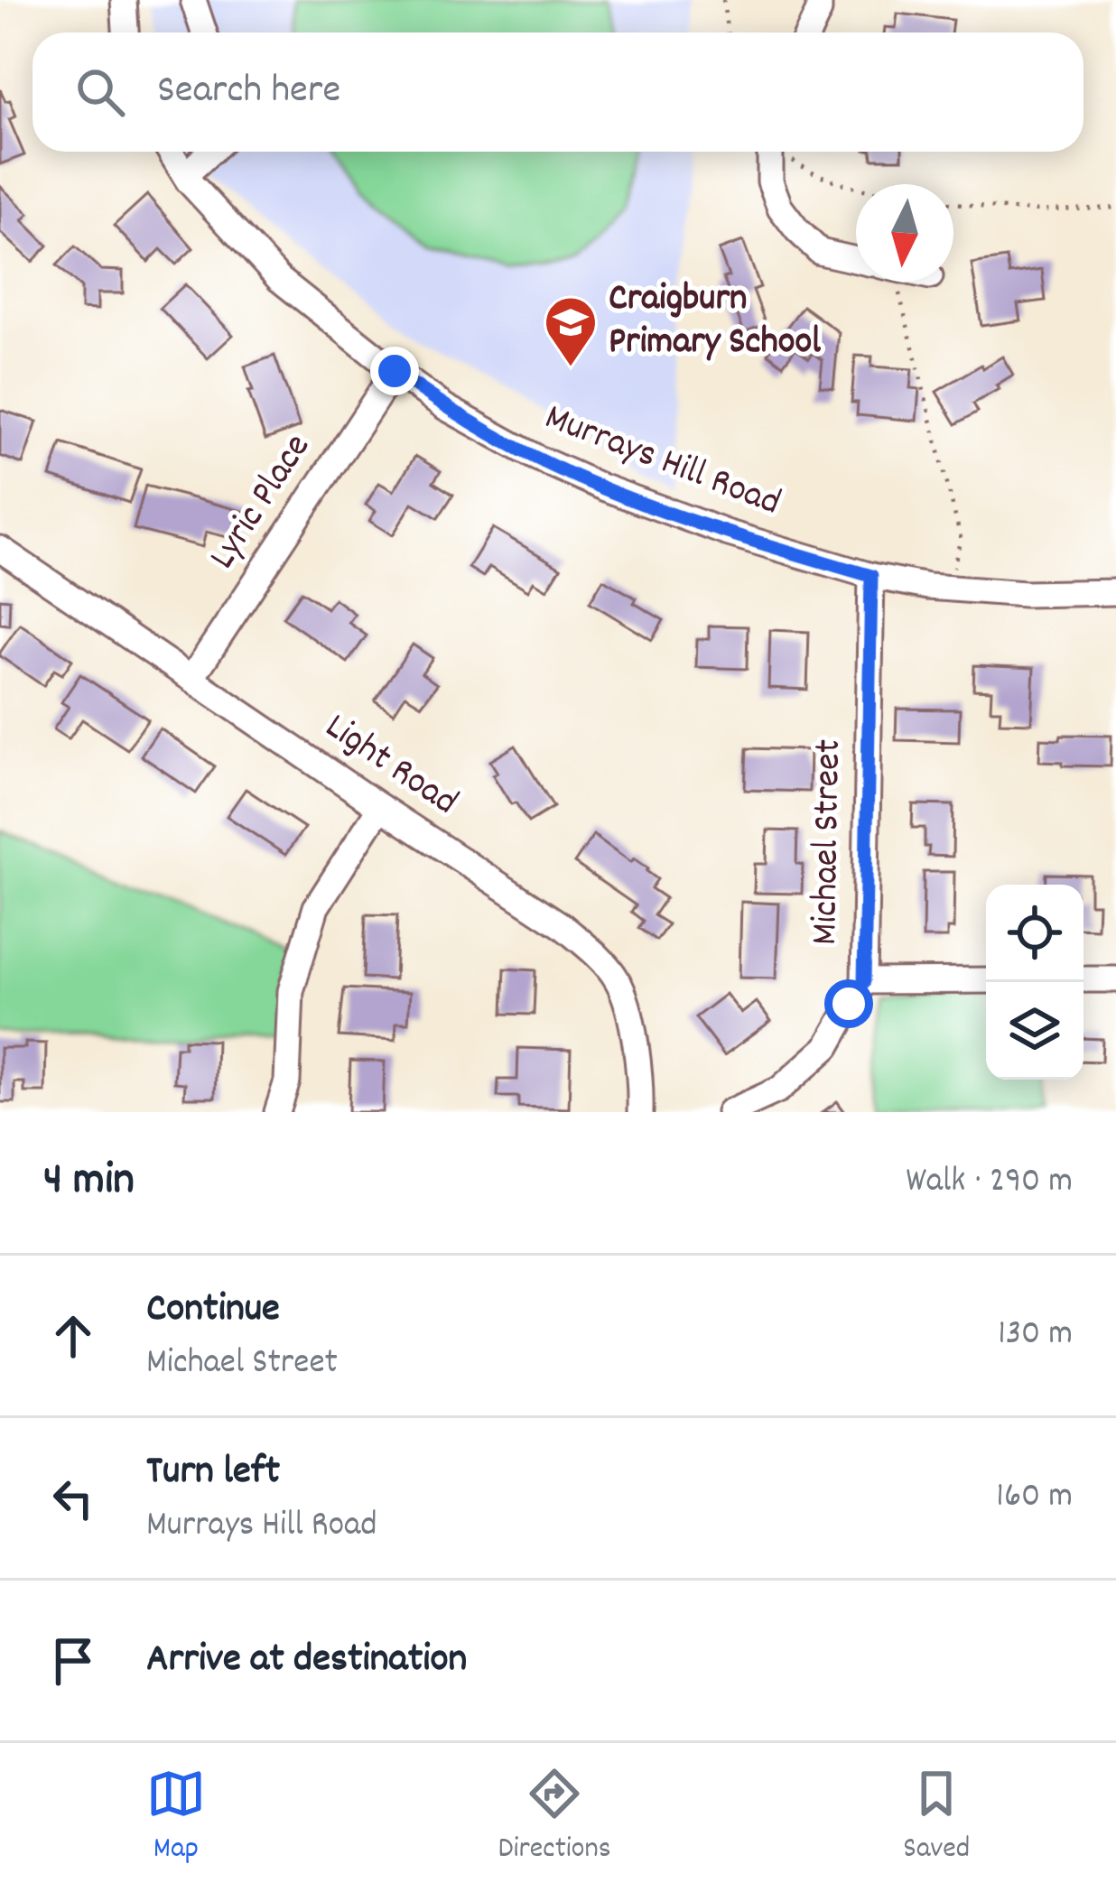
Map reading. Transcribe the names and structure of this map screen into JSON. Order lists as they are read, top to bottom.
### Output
{
  "streets": {
    "street": [
      "Murrays Hill Road",
      "Lyric Place",
      "Light Road",
      "Michael Street"
    ]
  },
  "crossings": [
    ["Murrays Hill Road", "Lyric Place"],
    ["Murrays Hill Road", "Michael Street"],
    ["Lyric Place", "Light Road"]
  ],
  "places": {
    "school or university": ["Craigburn Primary School"]
  },
  "north": "bottom",
  "page": {
    "search": "Search here",
    "heading": ["4 min", "Walk · 290 m"],
    "list": [
      ["Continue", "Michael Street", "130 m"],
      ["Turn left", "Murrays Hill Road", "160 m"],
      "Arrive at destination"
    ],
    "nav": ["Map", "Directions", "Saved"]
  }
}
